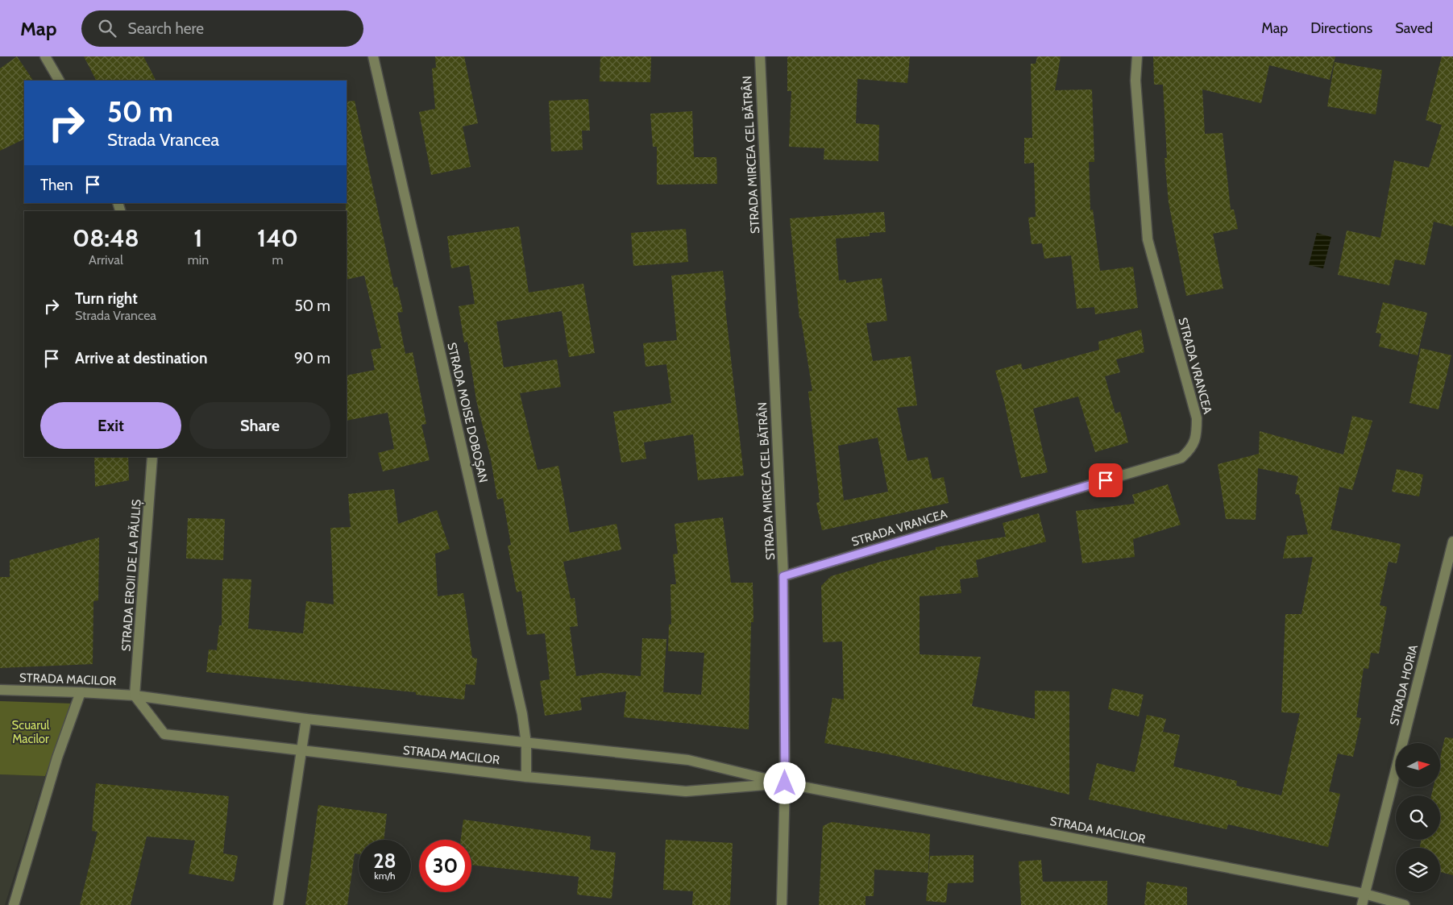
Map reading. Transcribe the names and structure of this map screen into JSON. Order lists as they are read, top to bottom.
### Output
{
  "streets": {
    "street": [
      "STRADA MIRCEA CEL BĂTRÂN",
      "STRADA VRANCEA",
      "STRADA MOISE DOBOȘAN",
      "STRADA EROII DE LA PĂULIȘ",
      "STRADA MACILOR",
      "STRADA HORIA"
    ]
  },
  "crossings": [
    ["STRADA MIRCEA CEL BĂTRÂN", "STRADA VRANCEA"],
    ["STRADA MIRCEA CEL BĂTRÂN", "STRADA MACILOR"],
    ["STRADA MOISE DOBOȘAN", "STRADA MACILOR"],
    ["STRADA EROII DE LA PĂULIȘ", "STRADA MACILOR"],
    ["STRADA MACILOR", "STRADA HORIA"]
  ],
  "parks": ["Scuarul Macilor"],
  "north": "right",
  "page": {
    "header": "Map",
    "search": "Search here",
    "nav": ["Map", "Directions", "Saved"],
    "turn": ["50 m", "Strada Vrancea"],
    "then": "Then",
    "eta": [
      "08:48",
      "Arrival",
      "1",
      "min",
      "140",
      "m"
    ],
    "list": [
      {
        "name": "Turn right",
        "note": "Strada Vrancea",
        "value": "50 m"
      },
      {
        "name": "Arrive at destination",
        "value": "90 m"
      }
    ],
    "buttons": ["Exit", "Share"],
    "speed": "28 km/h",
    "limit": "30"
  }
}
